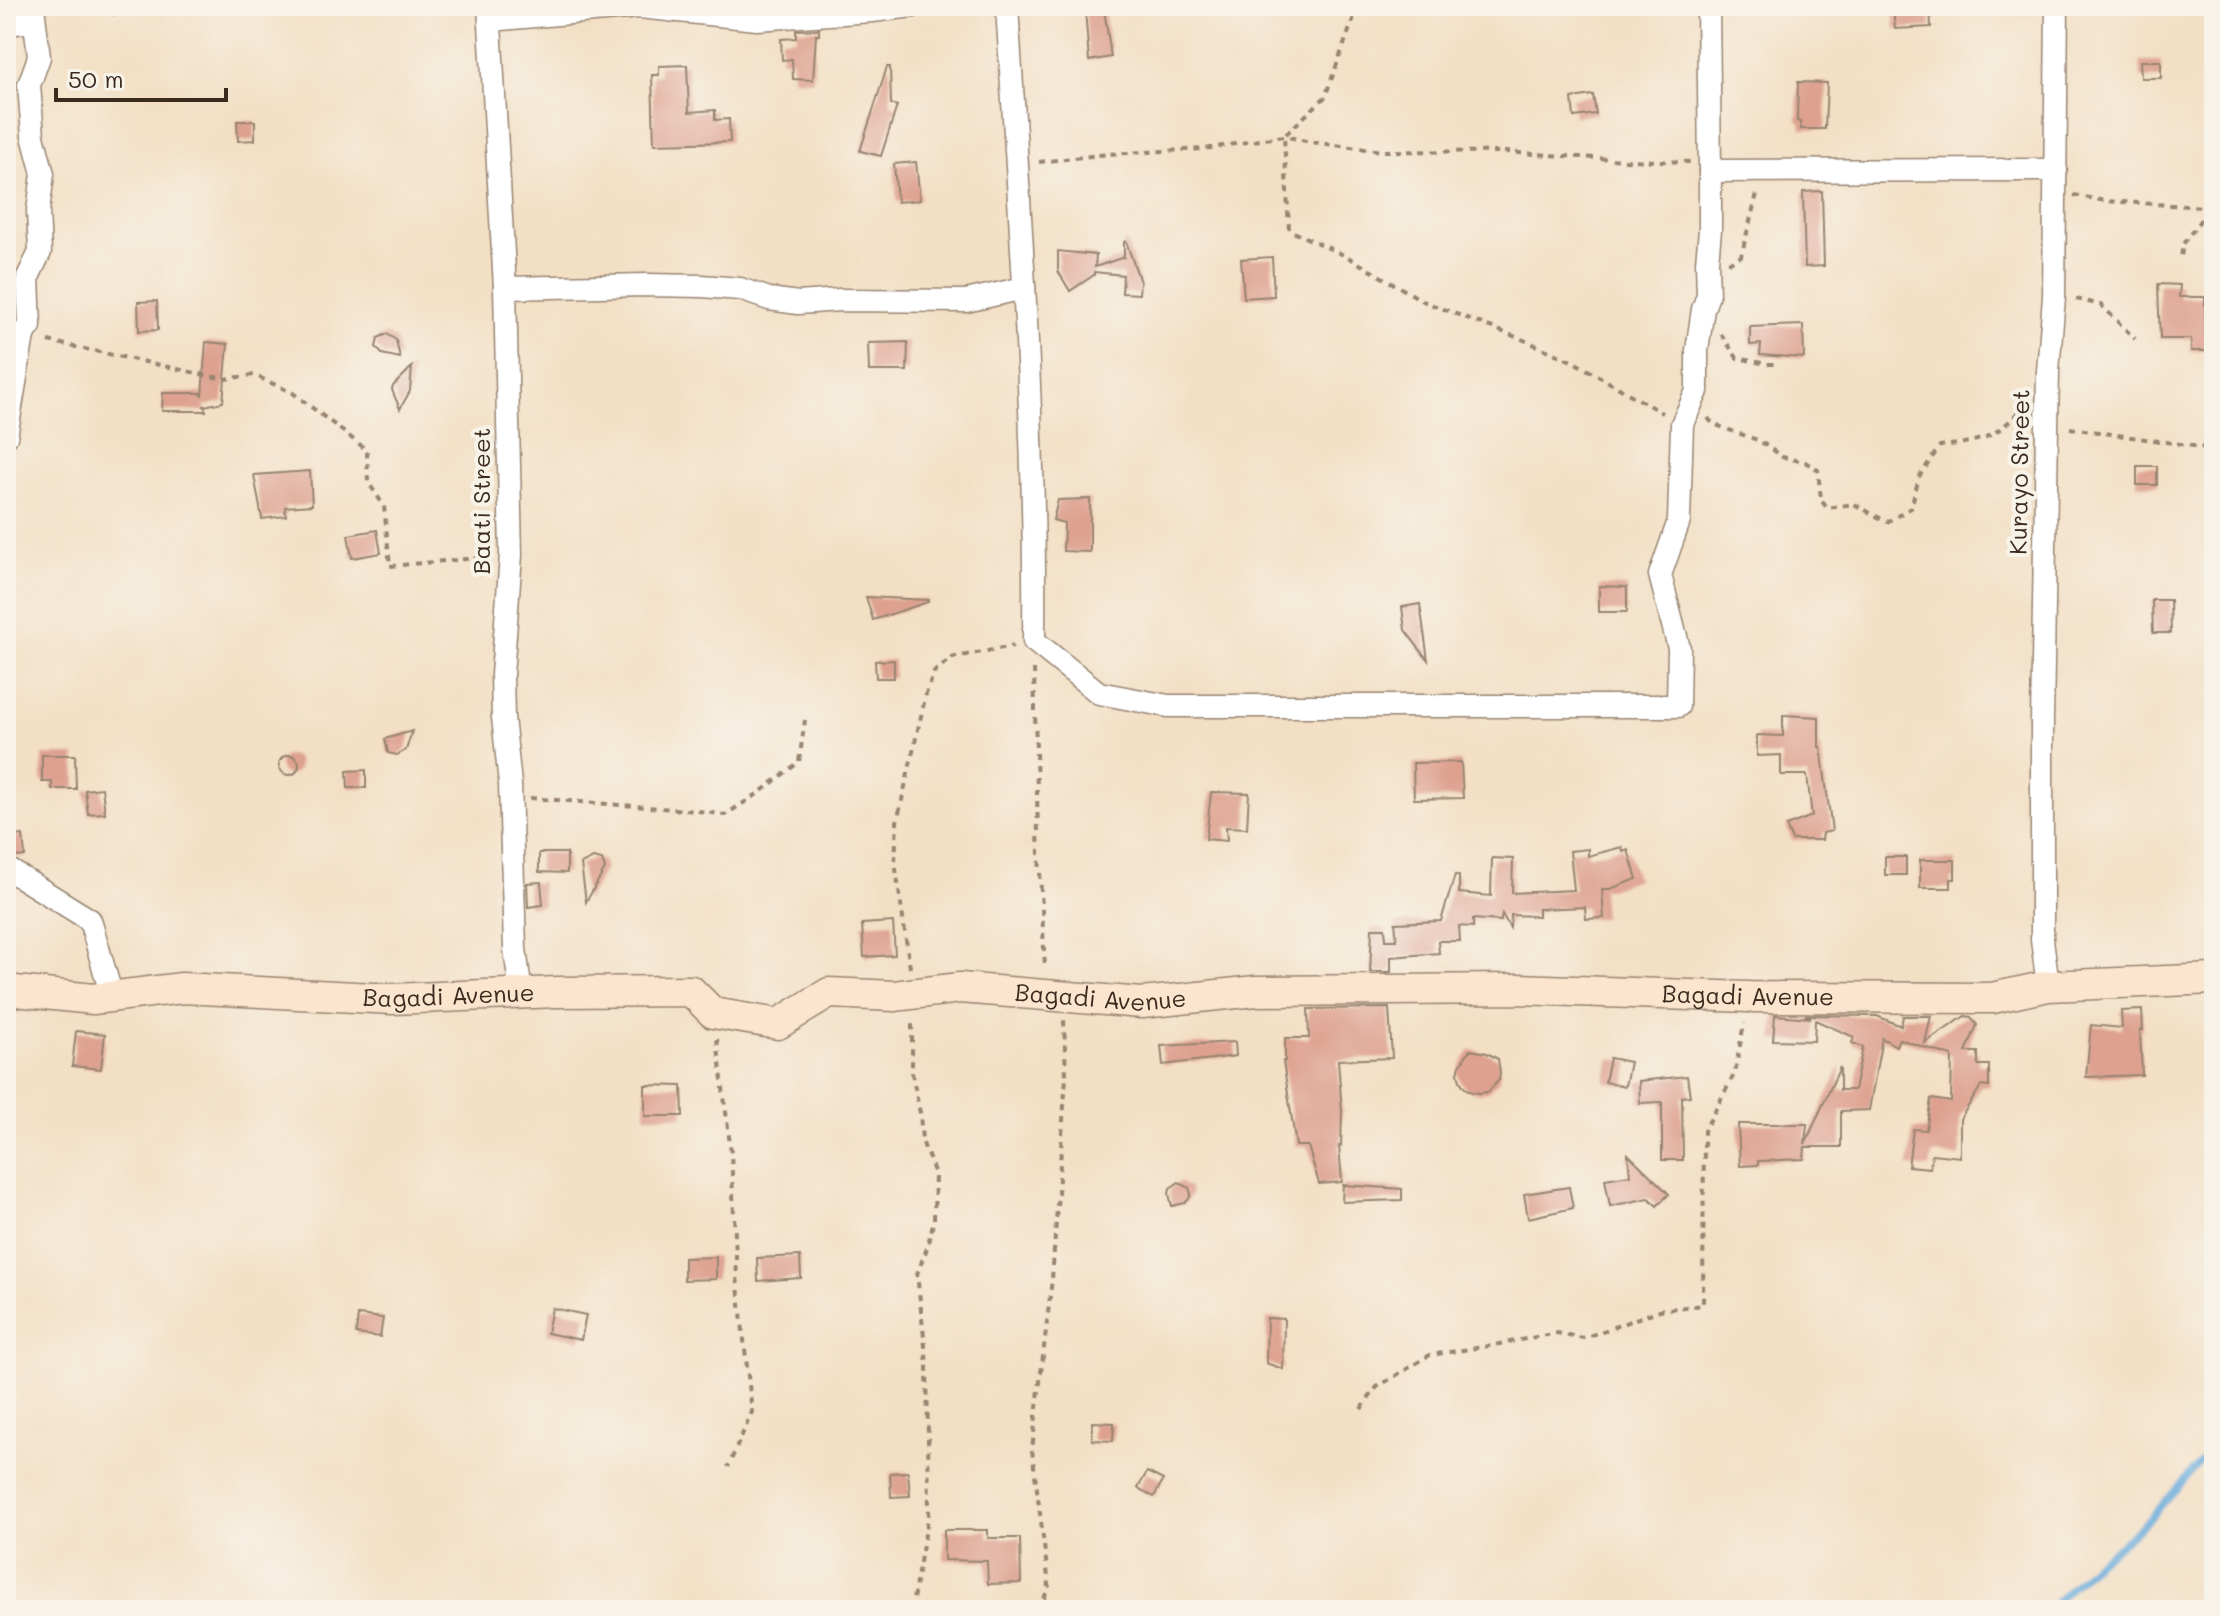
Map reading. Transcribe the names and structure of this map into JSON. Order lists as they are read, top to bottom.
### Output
{
  "streets": {
    "street": ["Kurayo Street", "Baati Street", "Bagadi Avenue"]
  },
  "crossings": [
    ["Kurayo Street", "Bagadi Avenue"],
    ["Baati Street", "Bagadi Avenue"]
  ],
  "scale_bar": "50 m"
}
